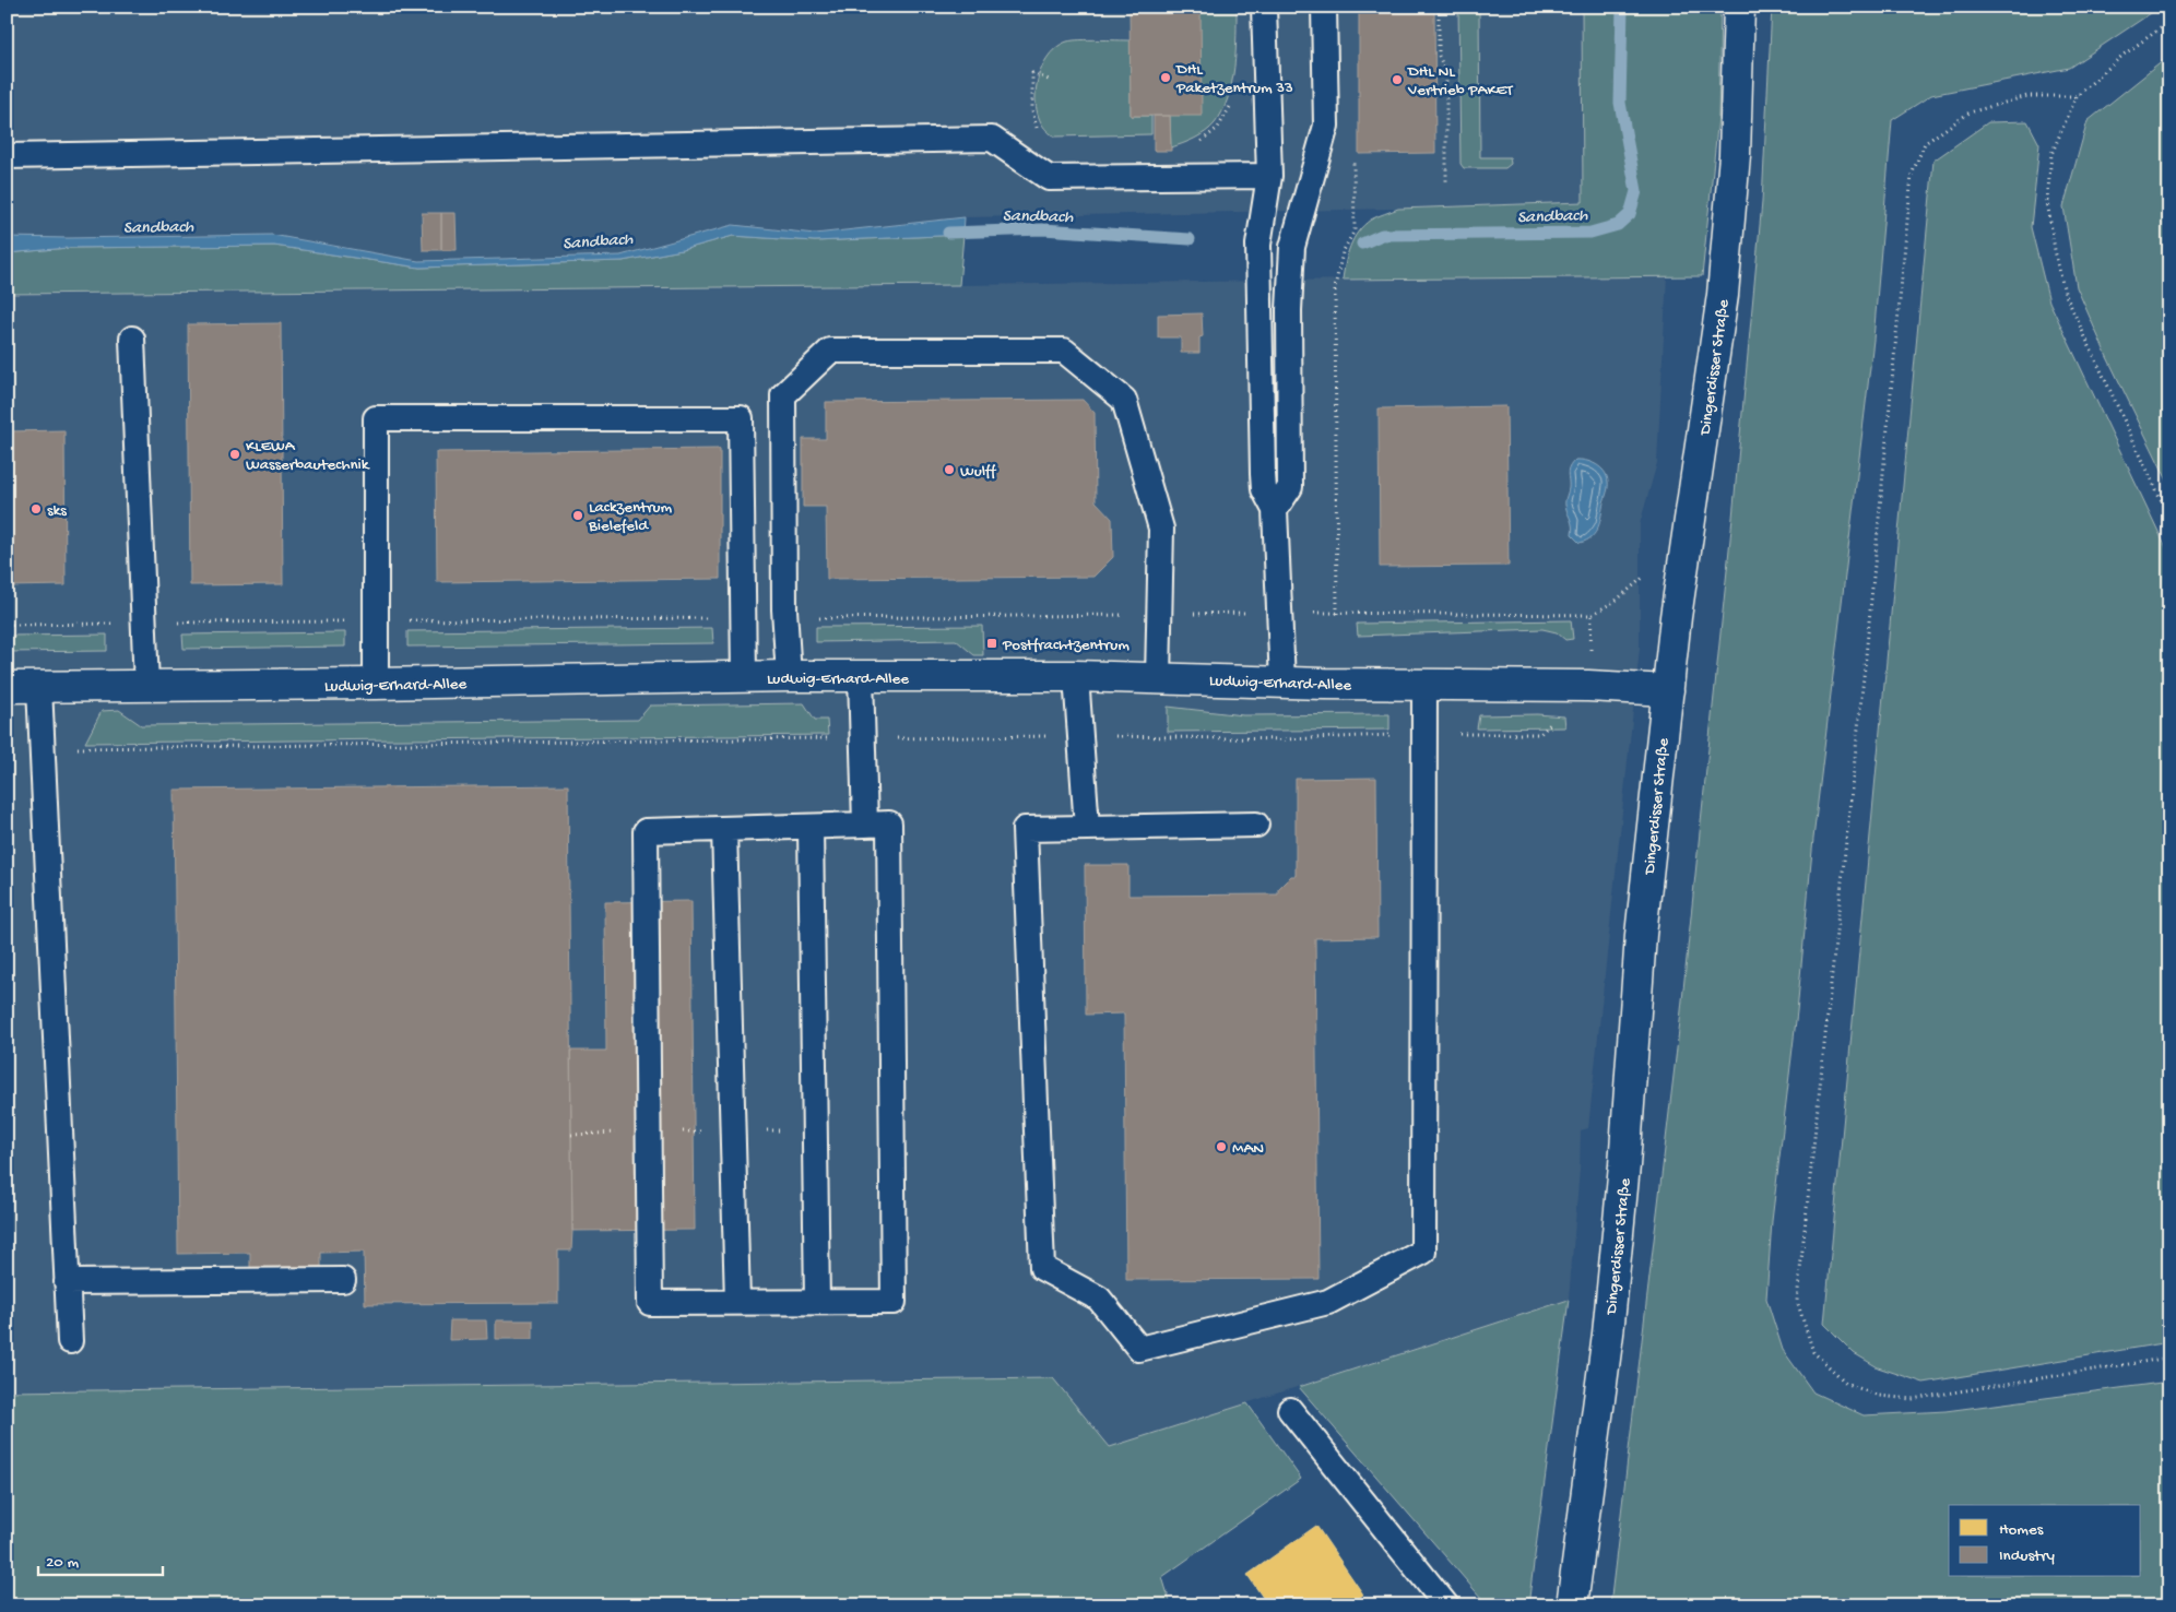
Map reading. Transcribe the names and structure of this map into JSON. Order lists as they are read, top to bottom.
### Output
{
  "streets": {
    "street": ["Dingerdisser Straße", "Ludwig-Erhard-Allee"]
  },
  "crossings": [
    ["Dingerdisser Straße", "Ludwig-Erhard-Allee"]
  ],
  "water": ["Sandbach"],
  "places": {
    "other": [
      "DHL Paketzentrum 33",
      "DHL NL Vertrieb PAKET",
      "KLEWA Wasserbautechnik",
      "Wulff",
      "sks",
      "Lackzentrum Bielefeld",
      "MAN"
    ],
    "transit": ["Postfrachtzentrum"]
  },
  "legend": ["Homes", "Industry"],
  "scale_bar": "20 m"
}
